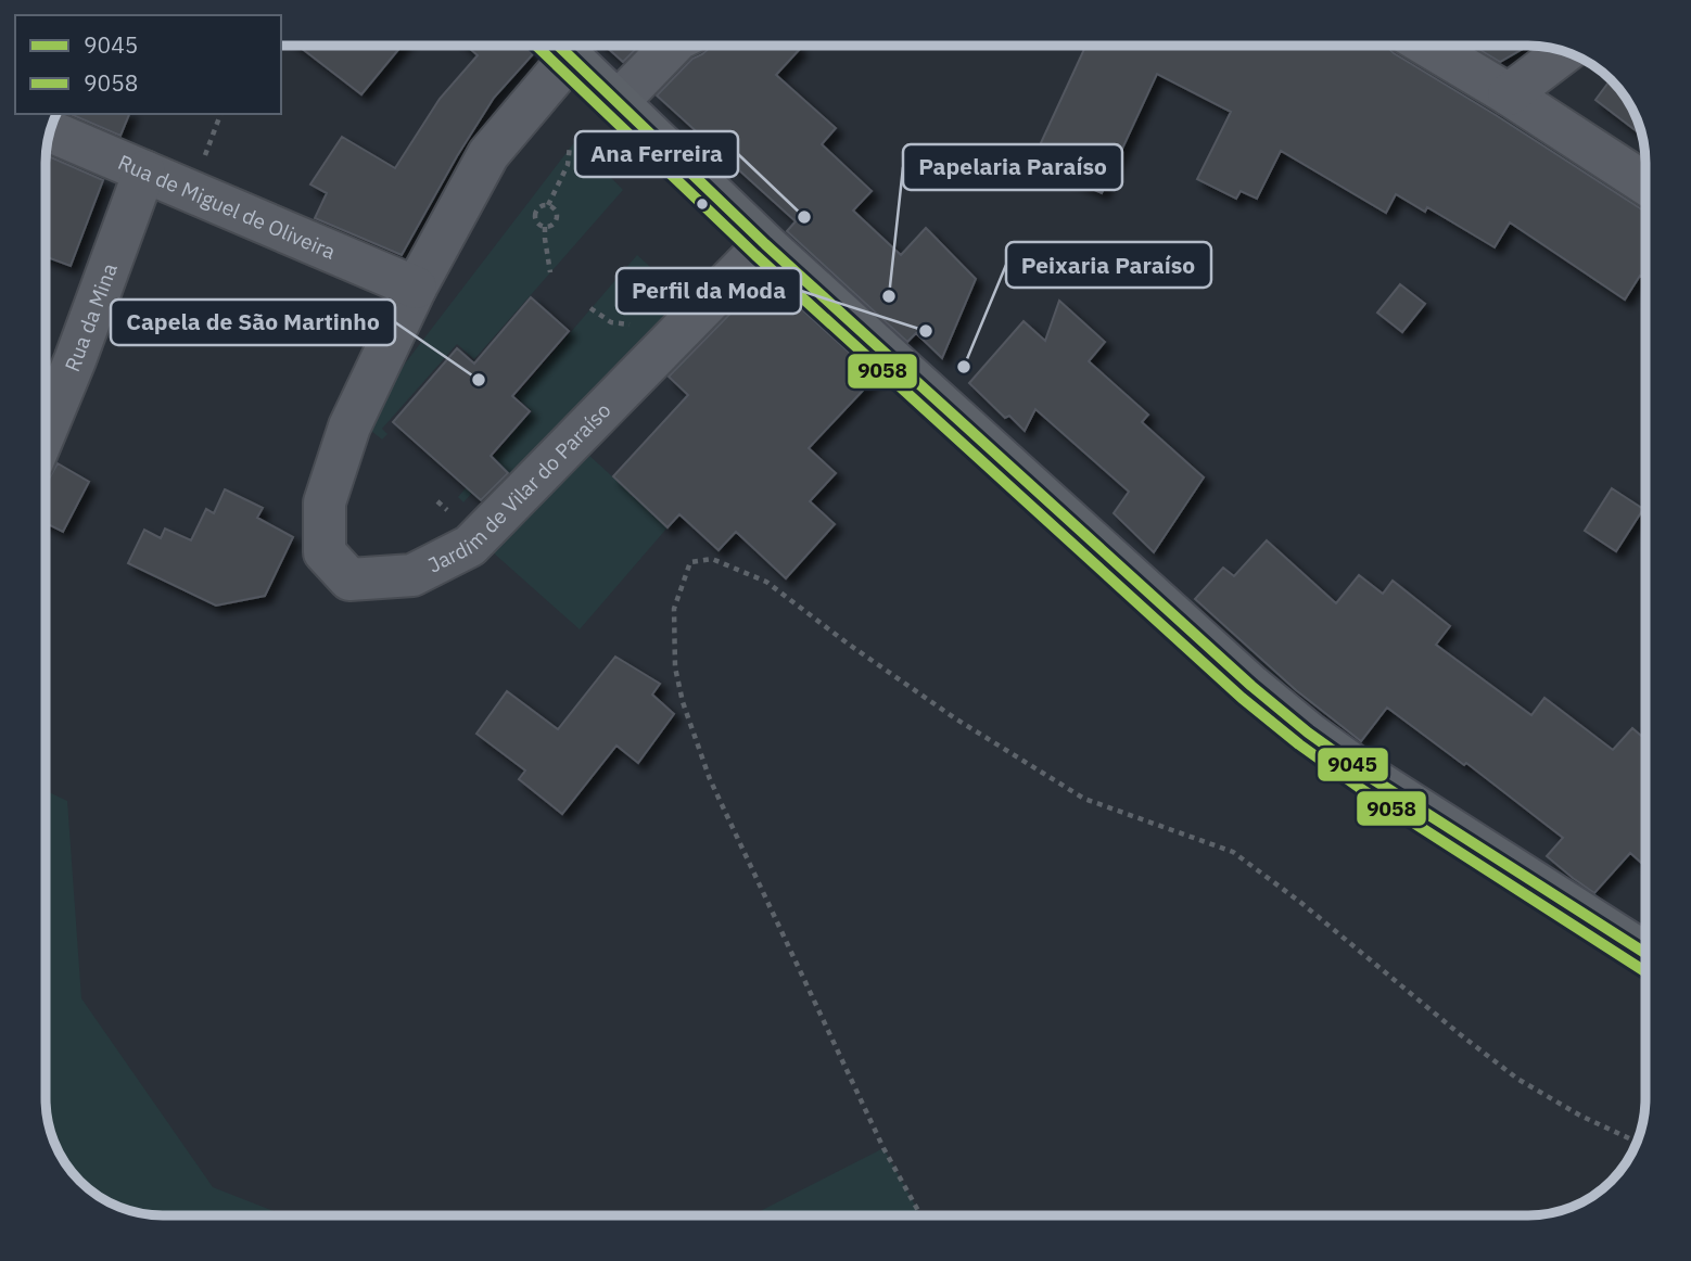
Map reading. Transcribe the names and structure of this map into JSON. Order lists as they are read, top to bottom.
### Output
{
  "streets": {
    "street": ["Rua de Miguel de Oliveira", "Rua da Mina", "Jardim de Vilar do Paraíso"]
  },
  "crossings": [
    ["Rua de Miguel de Oliveira", "Rua da Mina"],
    ["Rua de Miguel de Oliveira", "Jardim de Vilar do Paraíso"]
  ],
  "places": [
    "Ana Ferreira",
    "Papelaria Paraíso",
    "Perfil da Moda",
    "Peixaria Paraíso",
    "Capela de São Martinho"
  ],
  "lines": ["transit line 9045", "transit line 9058"],
  "legend": ["9045", "9058"]
}
